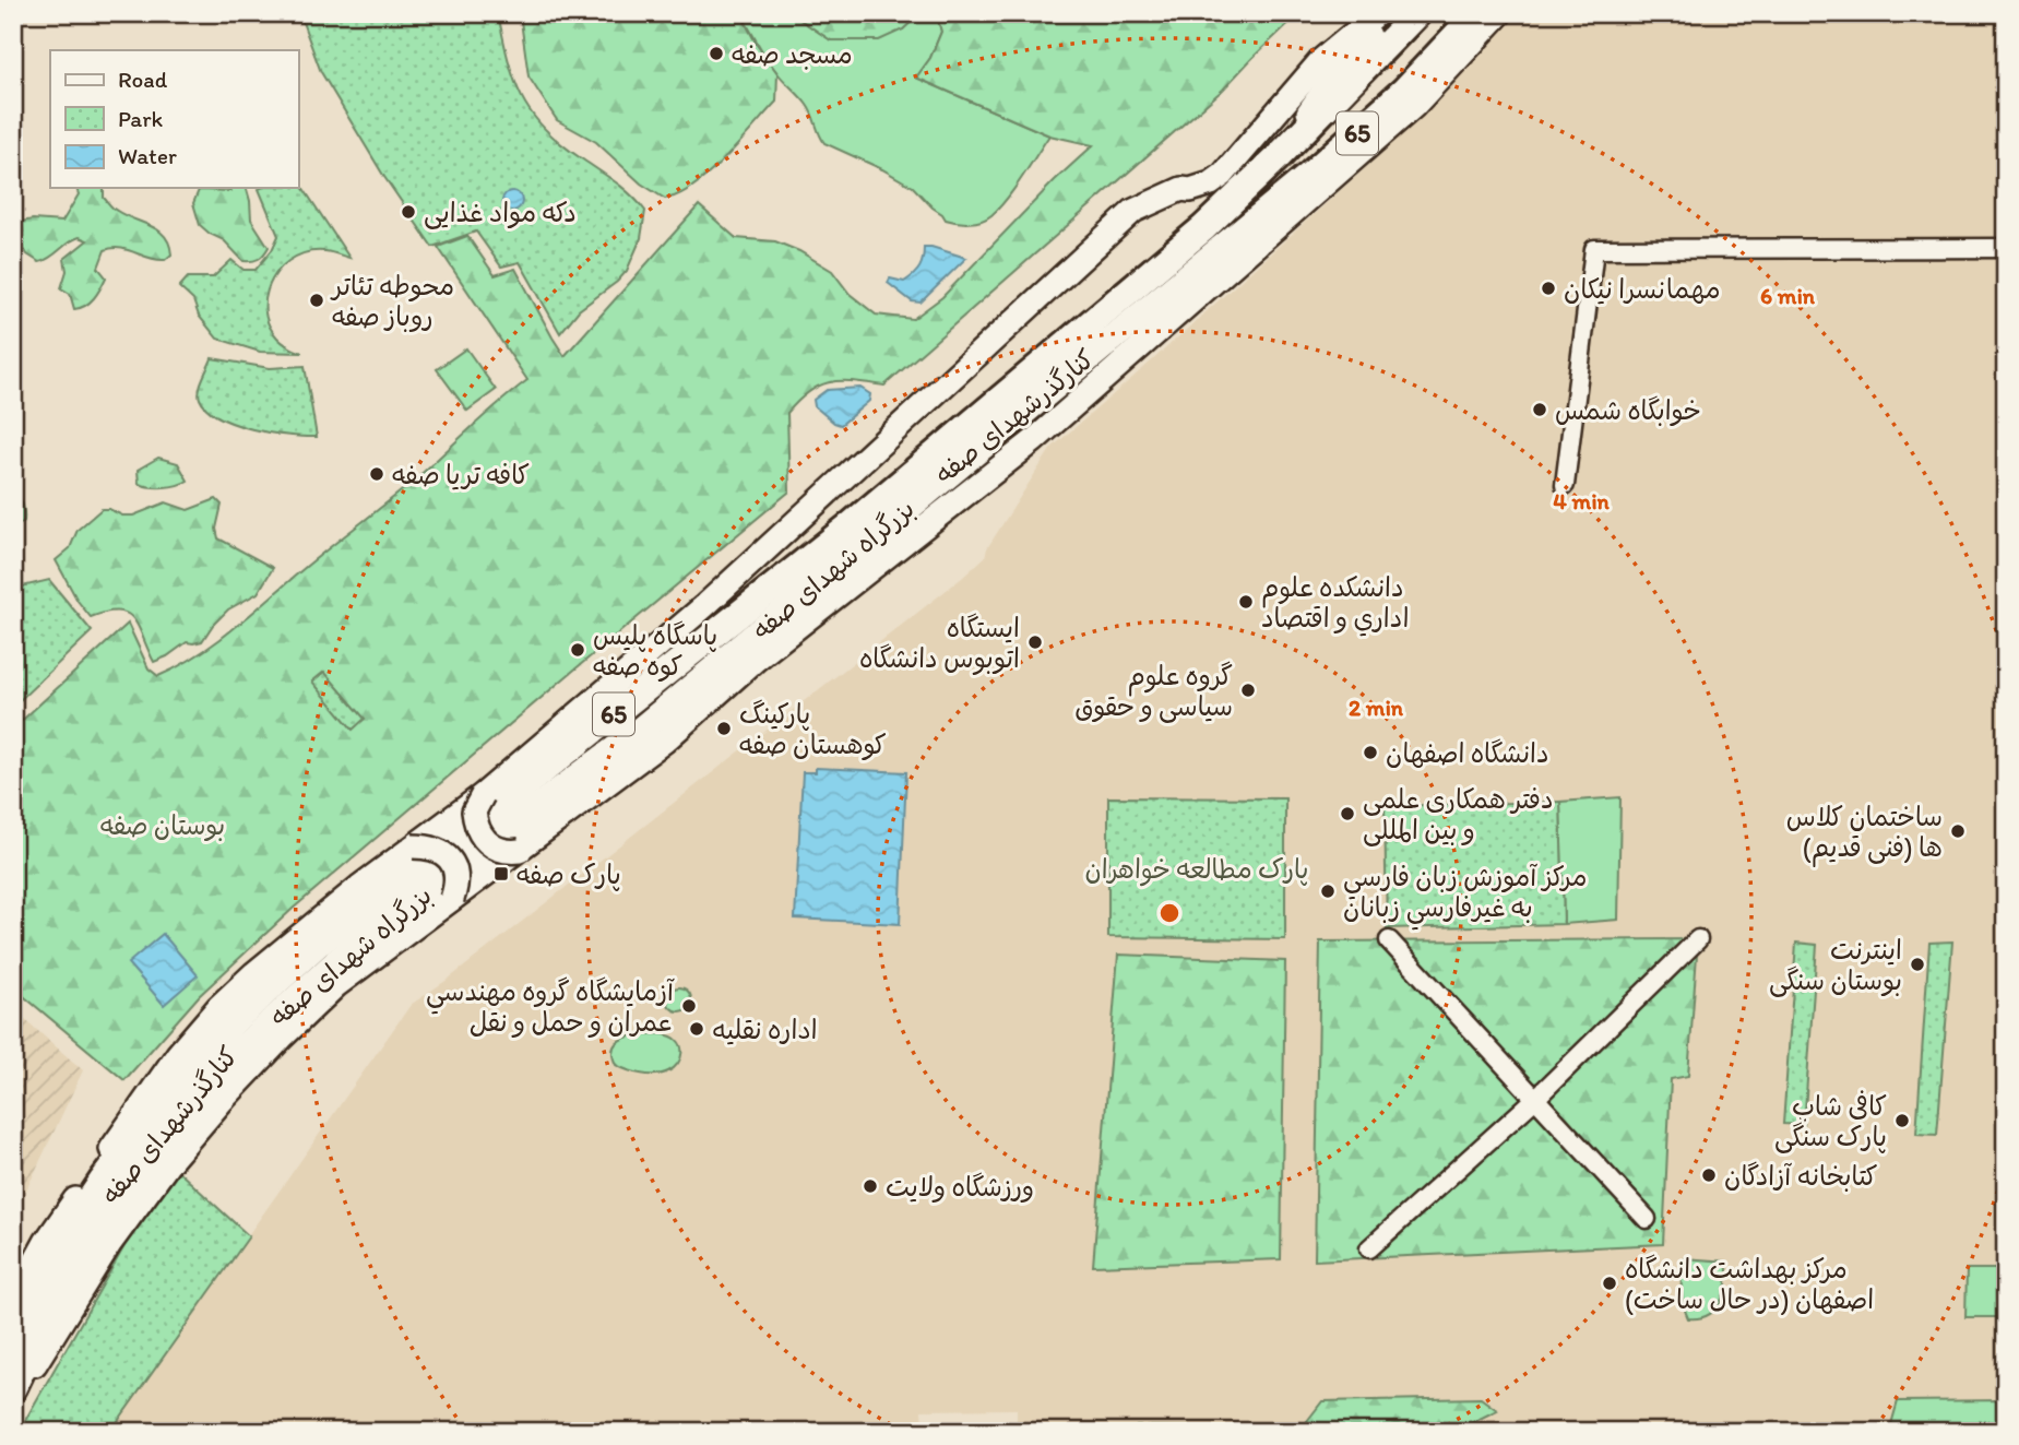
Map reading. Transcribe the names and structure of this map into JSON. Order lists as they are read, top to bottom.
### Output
{
  "streets": {
    "highway": ["65", "بزرگراه شهدای صفه"],
    "main road": ["کنارگذرشهدای صفه"]
  },
  "parks": ["بوستان صفه", "پارک مطالعه خواهران"],
  "places": {
    "other": [
      "مسجد صفه",
      "دکه مواد غذایی",
      "مهمانسرا نیکان",
      "محوطه تئاتر روباز صفه",
      "خوابگاه شمس",
      "کافه تریا صفه",
      "دانشکده علوم اداري و اقتصاد",
      "ایستگاه اتوبوس دانشگاه",
      "پاسگاه پلیس کوه صفه",
      "گروه علوم سیاسی و حقوق",
      "پارکینگ کوهستان صفه",
      "دانشگاه اصفهان",
      "دفتر همکاری علمی و بین المللی",
      "ساختمان کلاس ها (فنی قدیم)",
      "مرکز آموزش زبان فارسي به غيرفارسي زبانان",
      "اینترنت بوستان سنگی",
      "آزمايشگاه گروه مهندسي عمران و حمل و نقل",
      "اداره نقليه",
      "کافی شاپ پارک سنگی",
      "کتابخانه آزادگان",
      "ورزشگاه ولایت",
      "مرکز بهداشت دانشگاه اصفهان (در حال ساخت)"
    ],
    "transit": ["پارک صفه"]
  },
  "legend": ["Road", "Park", "Water"],
  "rings": ["6 min", "4 min", "2 min"]
}
